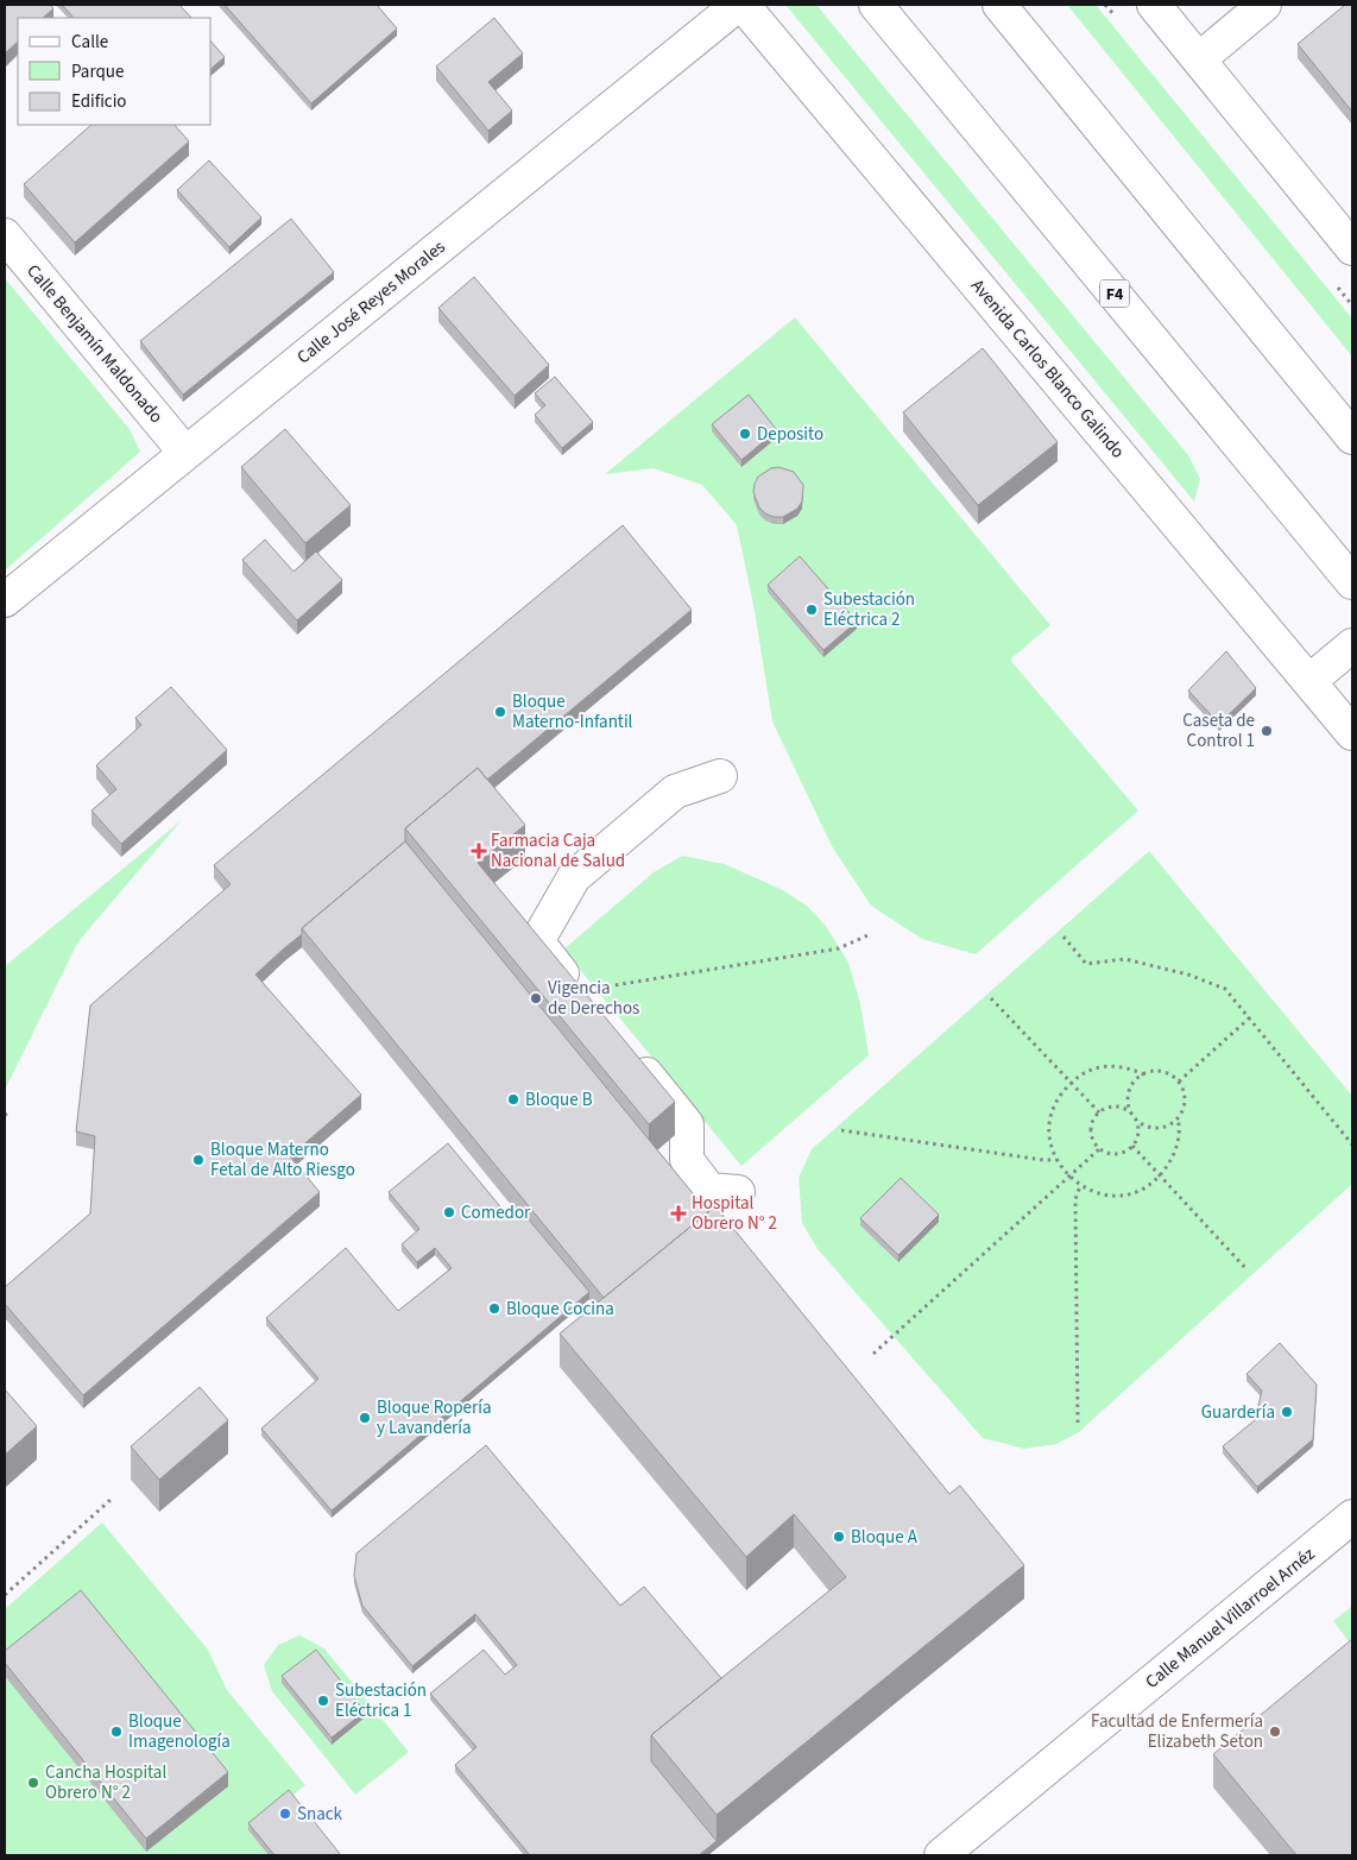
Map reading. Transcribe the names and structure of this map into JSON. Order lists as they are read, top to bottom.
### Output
{
  "streets": {
    "main road": [
      "F4",
      "Calle José Reyes Morales",
      "Calle Benjamín Maldonado",
      "Avenida Carlos Blanco Galindo",
      "Calle Manuel Villarroel Arnéz"
    ]
  },
  "crossings": [
    ["Calle José Reyes Morales", "Calle Benjamín Maldonado"],
    ["Calle José Reyes Morales", "Avenida Carlos Blanco Galindo"]
  ],
  "places": {
    "other": [
      "Deposito",
      "Subestación Eléctrica 2",
      "Bloque Materno-Infantil",
      "Caseta de Control 1",
      "Vigencia de Derechos",
      "Bloque B",
      "Bloque Materno Fetal de Alto Riesgo",
      "Comedor",
      "Bloque Cocina",
      "Guardería",
      "Bloque Ropería y Lavandería",
      "Bloque A",
      "Subestación Eléctrica 1",
      "Bloque Imagenología",
      "Facultad de Enfermería Elizabeth Seton",
      "Cancha Hospital Obrero N° 2",
      "Snack"
    ],
    "health": ["Farmacia Caja Nacional de Salud", "Hospital Obrero N° 2"]
  },
  "legend": ["Calle", "Parque", "Edificio"]
}
